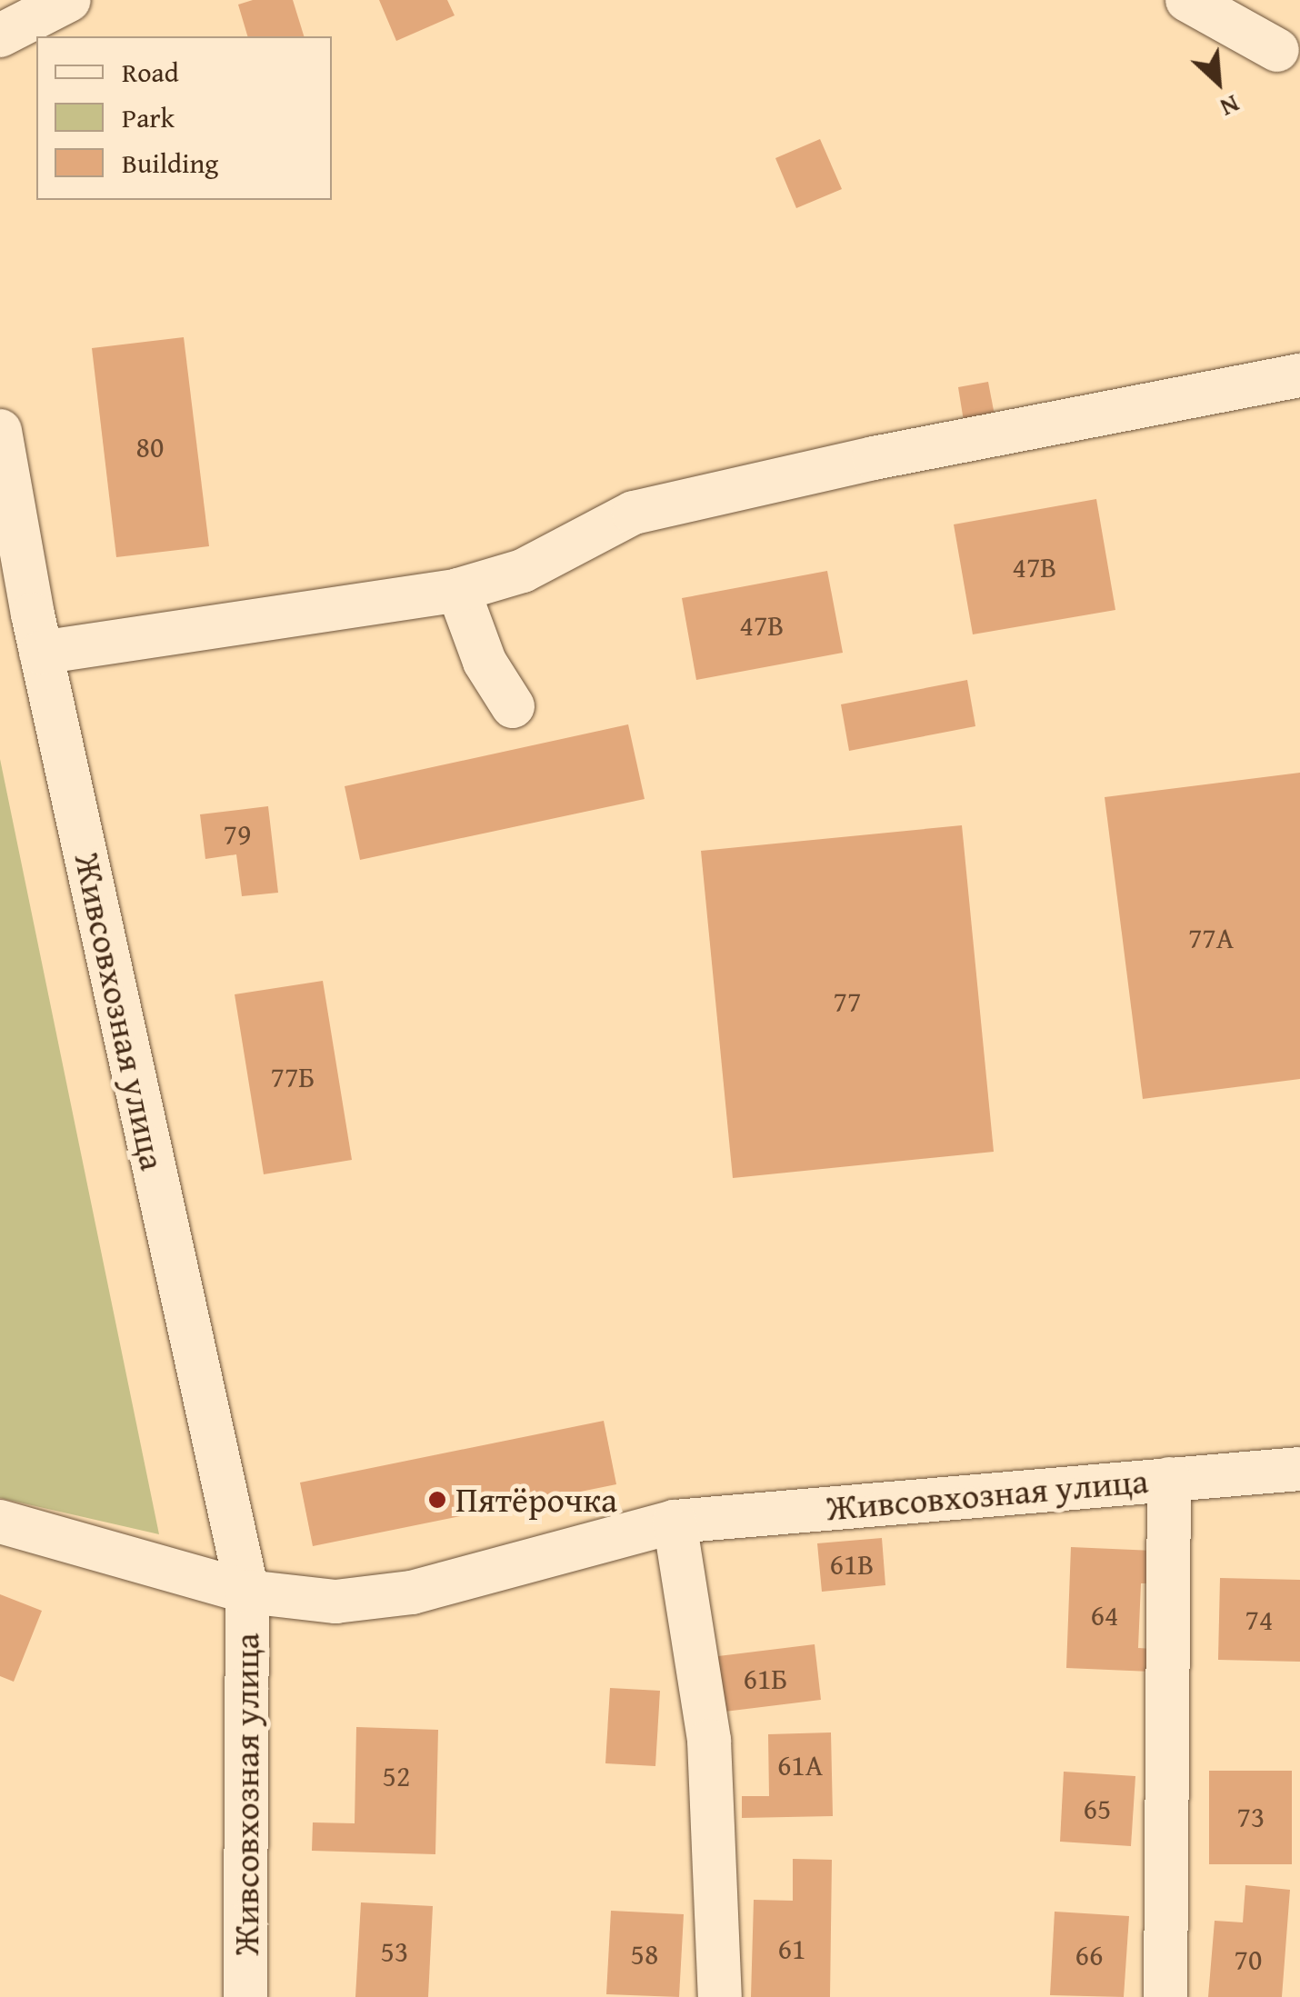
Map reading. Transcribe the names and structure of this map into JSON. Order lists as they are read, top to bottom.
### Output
{
  "streets": {
    "street": ["Живсовхозная улица"]
  },
  "places": ["Пятёрочка"],
  "house_numbers": [
    "80",
    "47В",
    "47В",
    "79",
    "77А",
    "77",
    "77Б",
    "61В",
    "64",
    "74",
    "61Б",
    "61А",
    "52",
    "65",
    "73",
    "61",
    "53",
    "58",
    "66",
    "70"
  ],
  "legend": ["Road", "Park", "Building"],
  "north": "bottom right"
}
